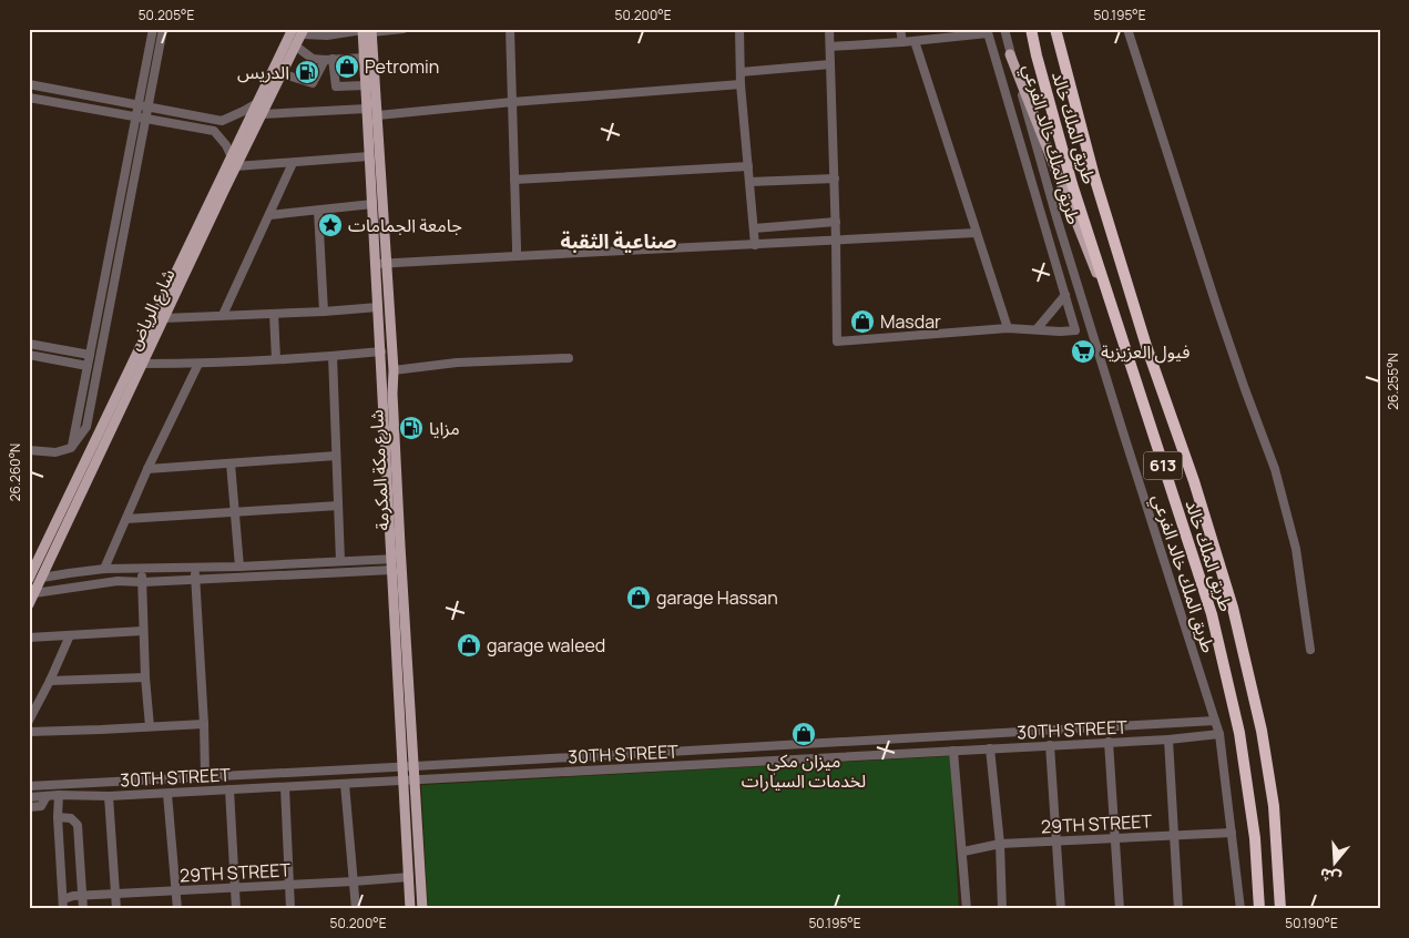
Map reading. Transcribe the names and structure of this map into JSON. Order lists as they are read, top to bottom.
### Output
{
  "streets": {
    "highway": ["طريق الملك خالد", "613"],
    "main road": ["شارع الرياض", "شارع مكة المكرمة"],
    "street": ["طريق الملك خالد الفرعي", "30TH STREET", "29TH STREET"]
  },
  "crossings": [
    ["طريق الملك خالد الفرعي", "30TH STREET"],
    ["طريق الملك خالد الفرعي", "29TH STREET"],
    ["شارع مكة المكرمة", "30TH STREET"],
    ["شارع مكة المكرمة", "29TH STREET"]
  ],
  "districts": ["صناعية الثقبة"],
  "places": {
    "shop": [
      "Petromin",
      "Masdar",
      "garage Hassan",
      "garage waleed",
      "ميزان مكي لخدمات السيارات"
    ],
    "fuel station": ["الدريس", "مزايا"],
    "place": ["جامعة الجمامات"],
    "supermarket": ["فيول العزيزية"]
  },
  "north": "bottom",
  "coordinates": [
    "50.205°E",
    "50.200°E",
    "50.195°E",
    "26.255°N",
    "26.260°N",
    "50.190°E"
  ]
}
